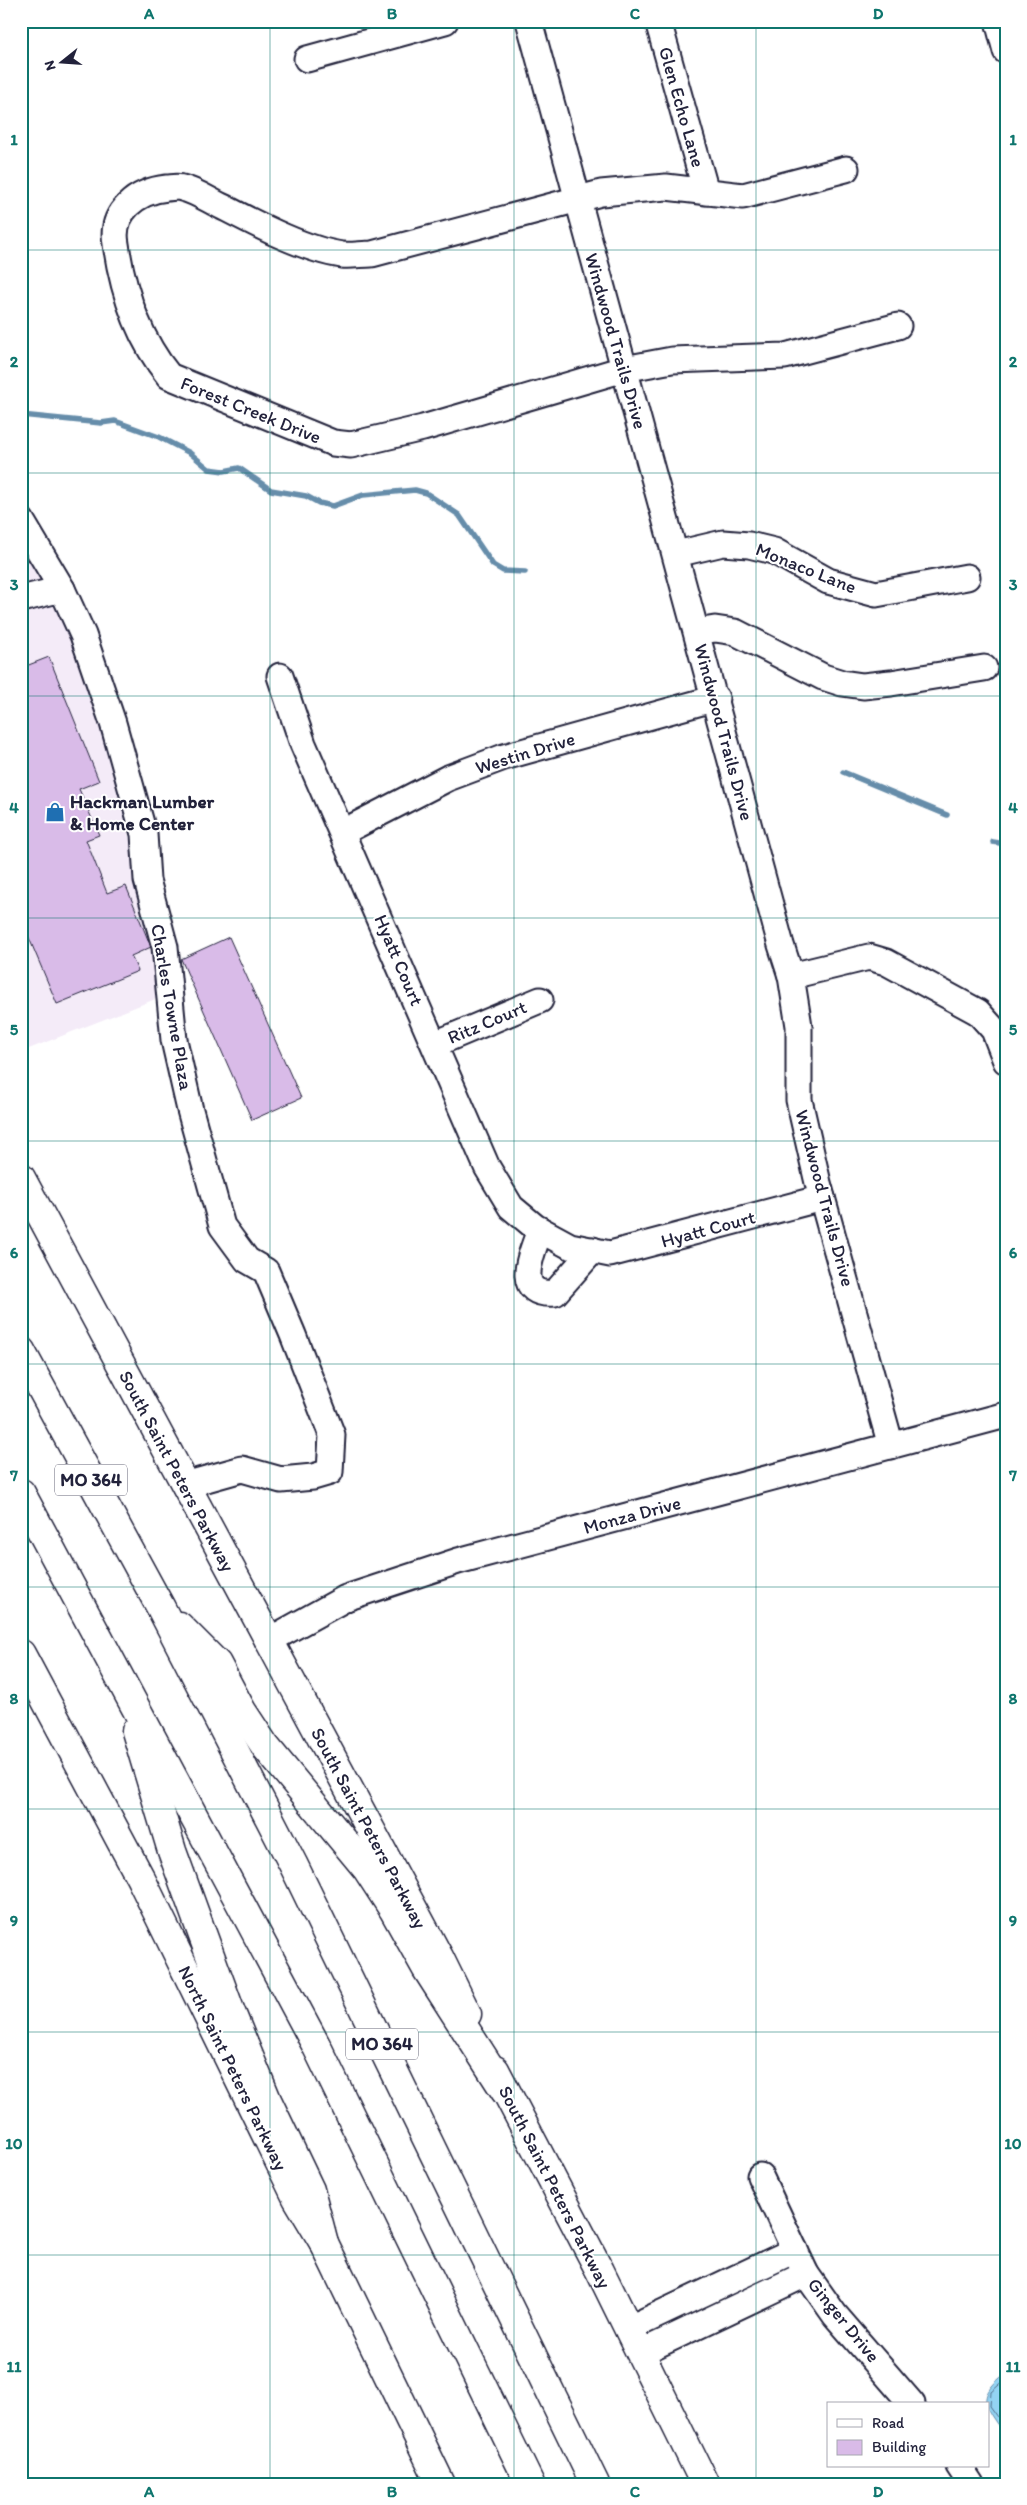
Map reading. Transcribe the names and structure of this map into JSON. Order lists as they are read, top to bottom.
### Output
{
  "streets": {
    "main road": ["South Saint Peters Parkway", "MO 364", "North Saint Peters Parkway"],
    "street": [
      "Glen Echo Lane",
      "Windwood Trails Drive",
      "Forest Creek Drive",
      "Monaco Lane",
      "Westin Drive",
      "Hyatt Court",
      "Charles Towne Plaza",
      "Ritz Court",
      "Monza Drive",
      "Ginger Drive"
    ]
  },
  "crossings": [
    ["Glen Echo Lane", "Forest Creek Drive"],
    ["Windwood Trails Drive", "Forest Creek Drive"],
    ["Windwood Trails Drive", "Monaco Lane"],
    ["Windwood Trails Drive", "Westin Drive"],
    ["Windwood Trails Drive", "Hyatt Court"],
    ["Windwood Trails Drive", "Monza Drive"],
    ["Westin Drive", "Hyatt Court"],
    ["Hyatt Court", "Ritz Court"],
    ["Charles Towne Plaza", "South Saint Peters Parkway"],
    ["South Saint Peters Parkway", "Monza Drive"]
  ],
  "places": {
    "shop": ["Hackman Lumber & Home Center"]
  },
  "legend": ["Road", "Building"],
  "north": "left",
  "grid": {
    "columns": [
      "A",
      "B",
      "C",
      "D"
    ],
    "rows": [
      "1",
      "2",
      "3",
      "4",
      "5",
      "6",
      "7",
      "8",
      "9",
      "10",
      "11"
    ]
  }
}
